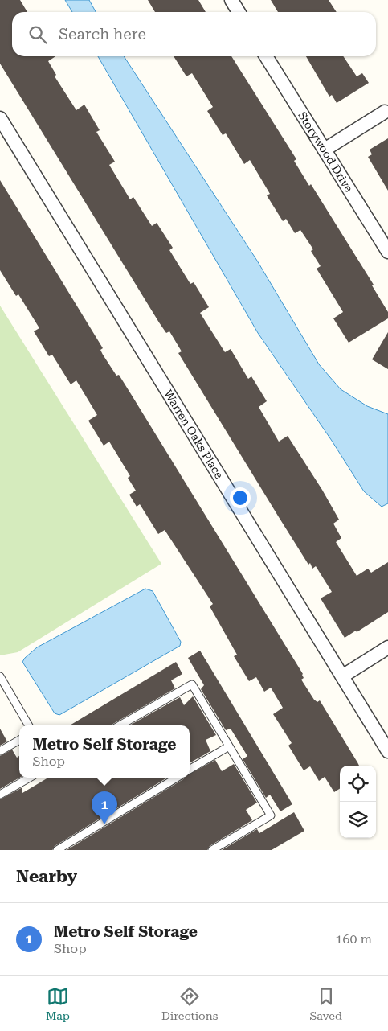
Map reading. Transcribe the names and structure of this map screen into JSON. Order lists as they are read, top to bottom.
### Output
{
  "streets": {
    "street": ["Storywood Drive", "Warren Oaks Place"]
  },
  "page": {
    "search": "Search here",
    "popup": ["Metro Self Storage", "Shop"],
    "pins": "1",
    "heading": "Nearby",
    "list": [
      {
        "mark": "1",
        "name": "Metro Self Storage",
        "note": "Shop",
        "value": "160 m"
      }
    ],
    "nav": ["Map", "Directions", "Saved"]
  }
}
